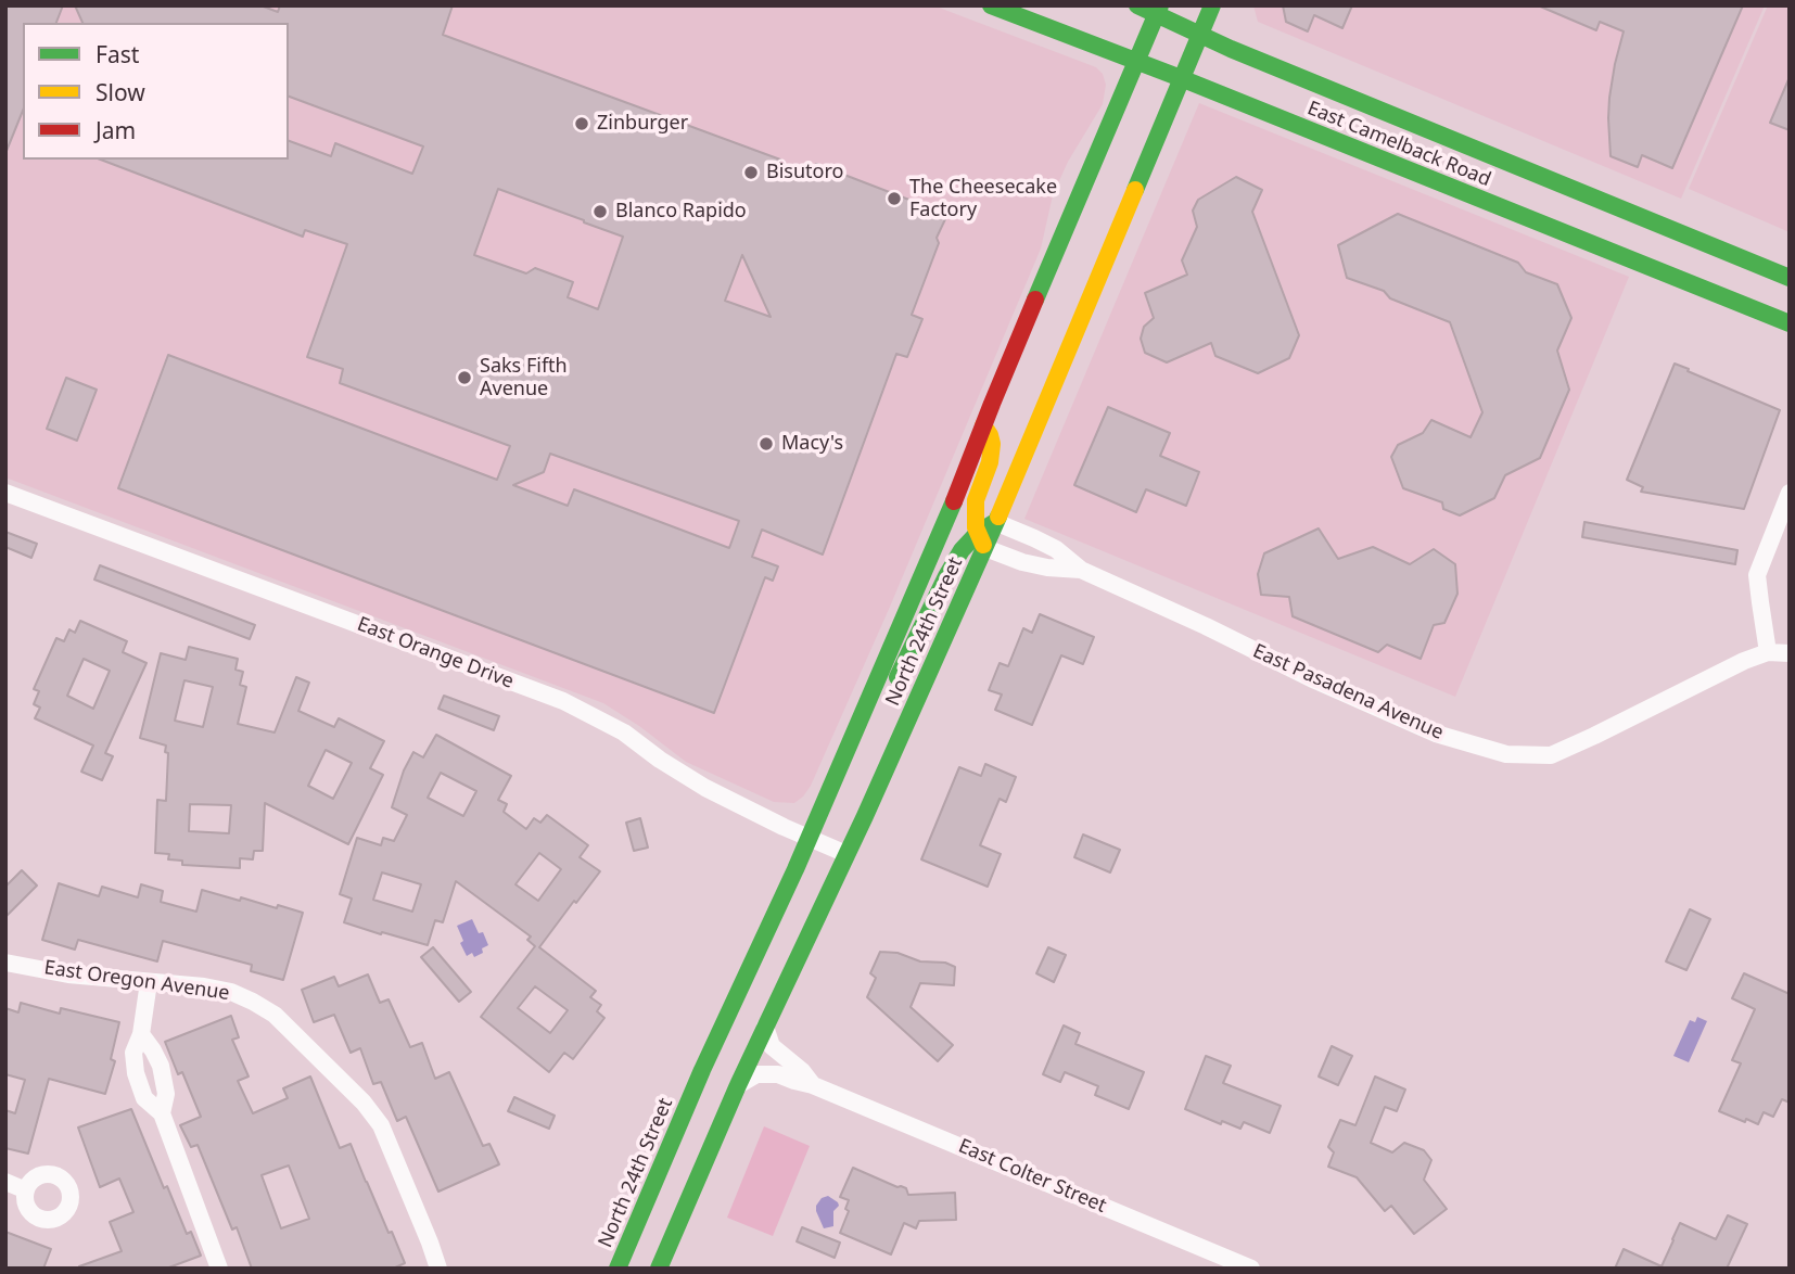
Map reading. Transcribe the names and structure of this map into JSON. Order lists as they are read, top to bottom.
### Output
{
  "streets": {
    "main road": ["East Camelback Road", "North 24th Street"],
    "street": [
      "East Orange Drive",
      "East Pasadena Avenue",
      "East Oregon Avenue",
      "East Colter Street"
    ]
  },
  "crossings": [
    ["East Camelback Road", "North 24th Street"],
    ["North 24th Street", "East Orange Drive"],
    ["North 24th Street", "East Pasadena Avenue"],
    ["North 24th Street", "East Colter Street"]
  ],
  "places": [
    "Zinburger",
    "Bisutoro",
    "The Cheesecake Factory",
    "Blanco Rapido",
    "Saks Fifth Avenue",
    "Macy's"
  ],
  "legend": ["Fast", "Slow", "Jam"]
}
